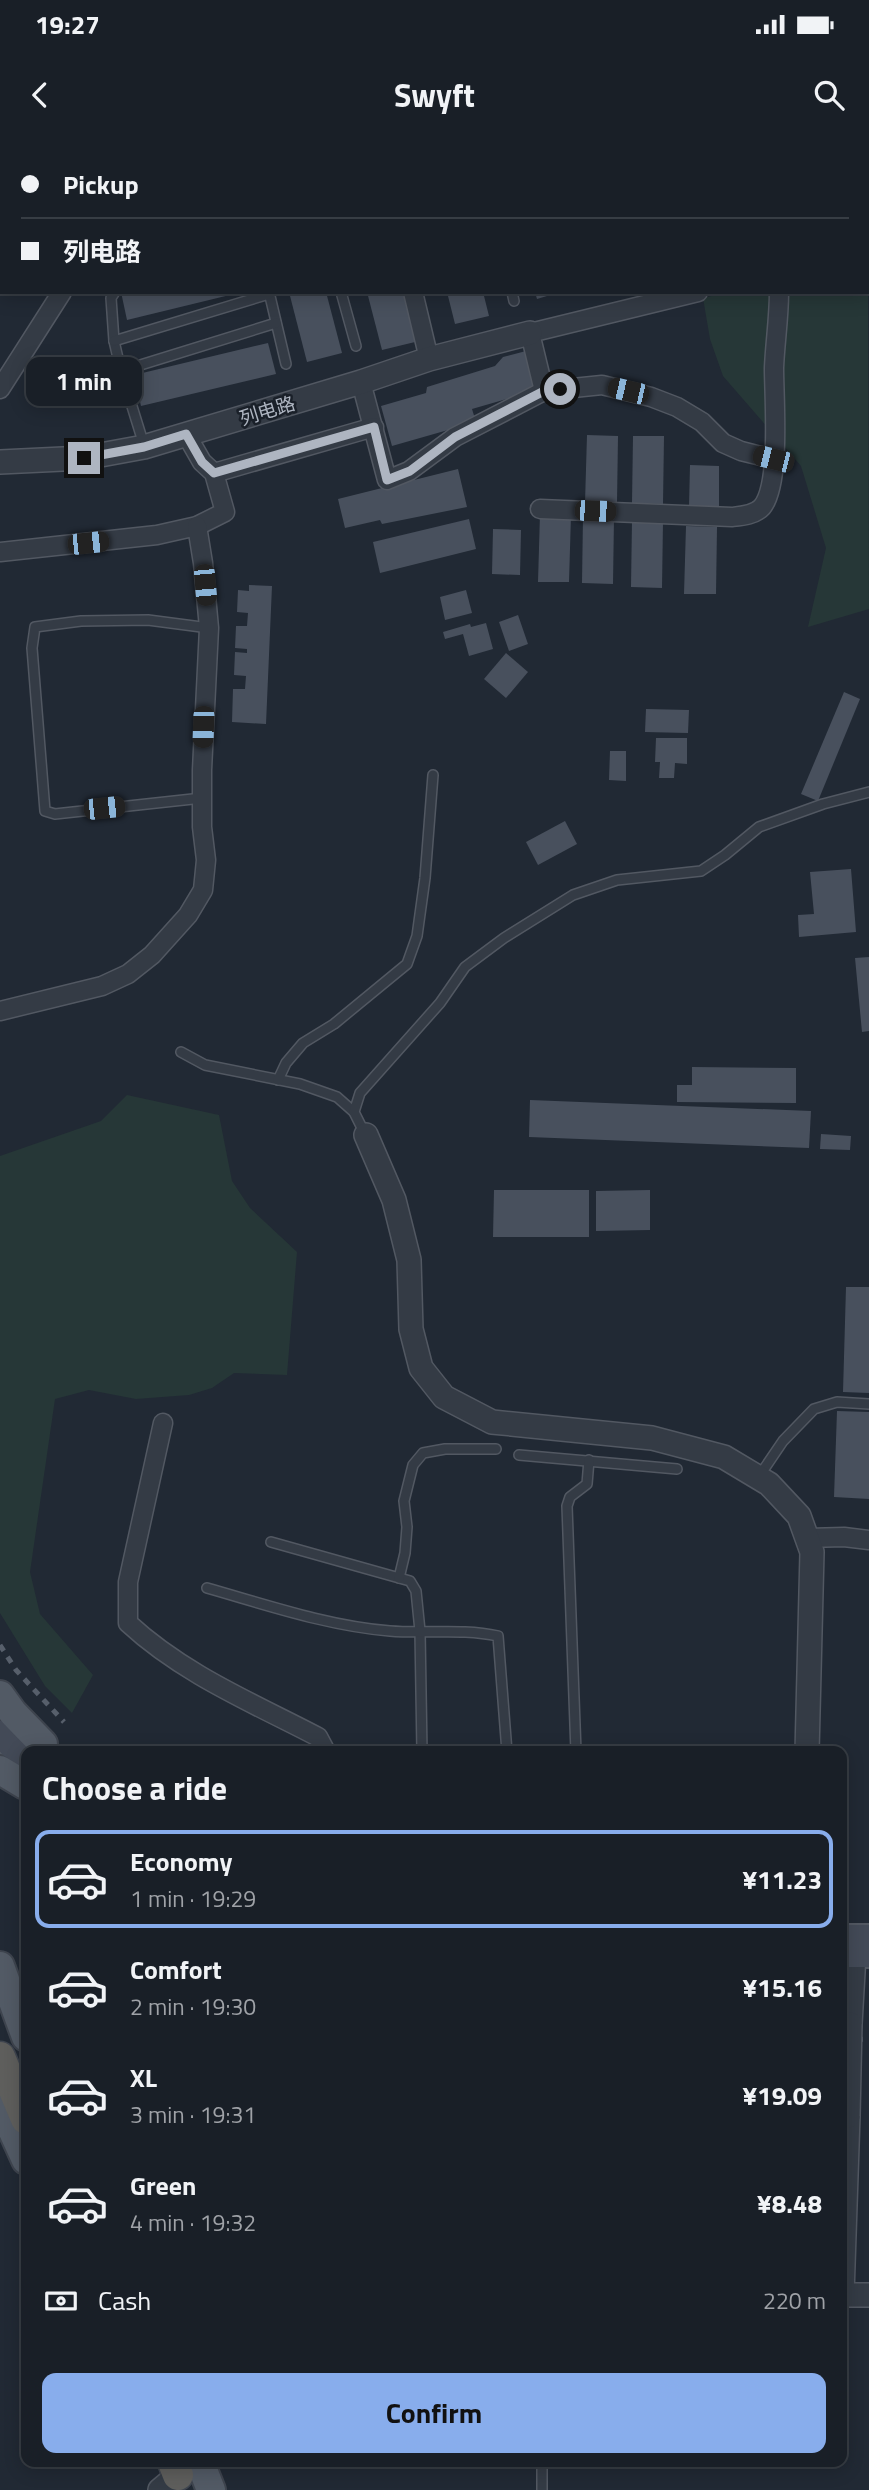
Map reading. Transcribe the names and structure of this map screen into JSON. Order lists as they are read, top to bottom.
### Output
{
  "streets": {
    "street": ["列电路"]
  },
  "page": {
    "status": "19:27",
    "header": "Swyft",
    "banner": ["Pickup", "列电路"],
    "bubble": "1 min",
    "heading": "Choose a ride",
    "list": [
      {
        "name": "Economy",
        "note": "1 min · 19:29",
        "value": "¥11.23"
      },
      {
        "name": "Comfort",
        "note": "2 min · 19:30",
        "value": "¥15.16"
      },
      {
        "name": "XL",
        "note": "3 min · 19:31",
        "value": "¥19.09"
      },
      {
        "name": "Green",
        "note": "4 min · 19:32",
        "value": "¥8.48"
      }
    ],
    "pay": ["Cash", "220 m"],
    "buttons": "Confirm"
  }
}
